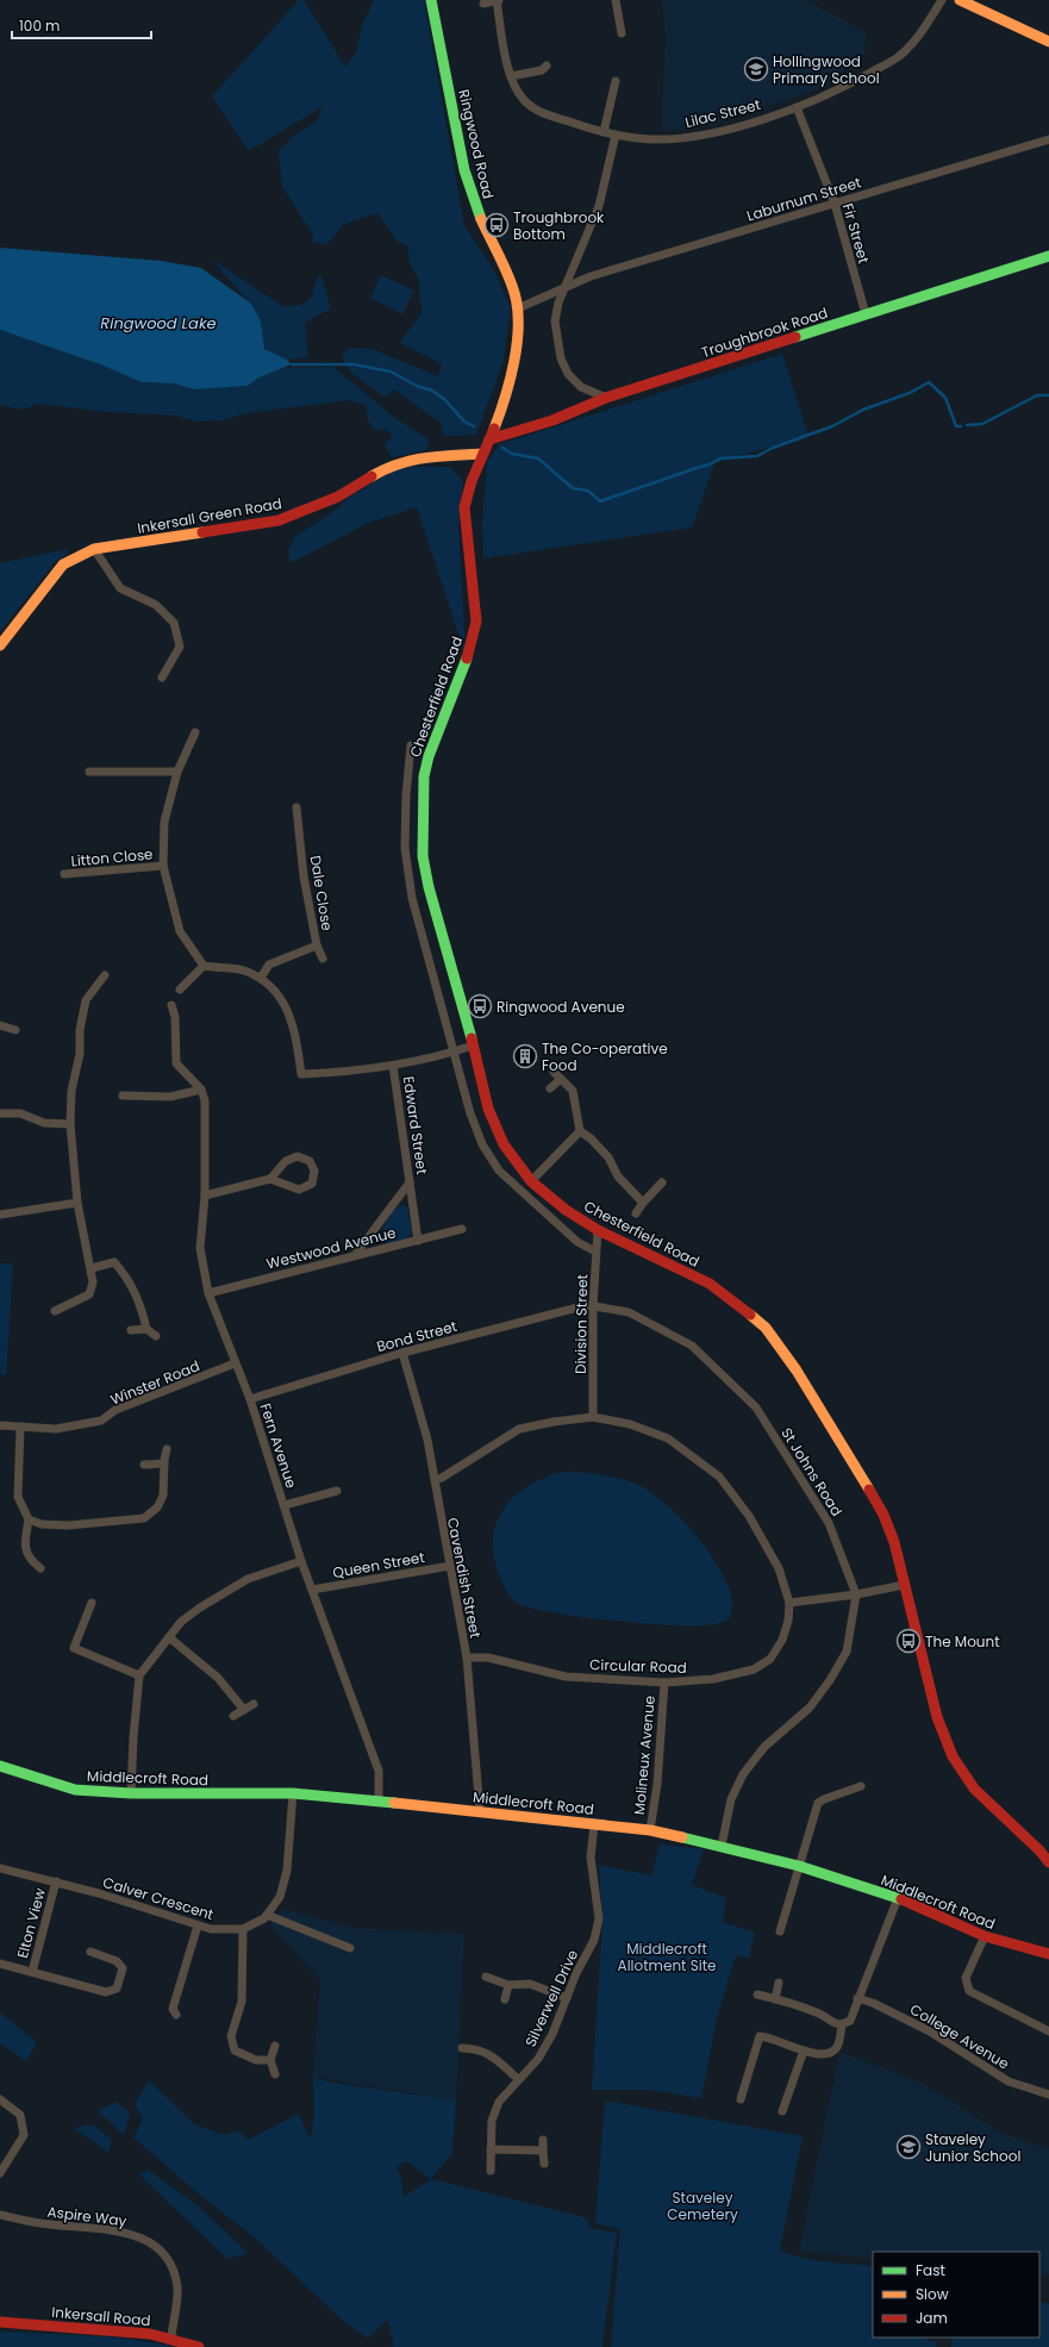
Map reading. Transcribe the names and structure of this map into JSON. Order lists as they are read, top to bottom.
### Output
{
  "streets": {
    "main road": [
      "Ringwood Road",
      "Troughbrook Road",
      "Inkersall Green Road",
      "Chesterfield Road",
      "Middlecroft Road",
      "Inkersall Road"
    ],
    "street": [
      "Lilac Street",
      "Laburnum Street",
      "Fir Street",
      "Litton Close",
      "Dale Close",
      "Edward Street",
      "Westwood Avenue",
      "Division Street",
      "Bond Street",
      "Winster Road",
      "Fern Avenue",
      "St Johns Road",
      "Queen Street",
      "Cavendish Street",
      "Circular Road",
      "Molineux Avenue",
      "Calver Crescent",
      "Elton View",
      "Silverwell Drive",
      "College Avenue",
      "Aspire Way"
    ]
  },
  "crossings": [
    ["Lilac Street", "Fir Street"],
    ["Ringwood Road", "Laburnum Street"],
    ["Ringwood Road", "Troughbrook Road"],
    ["Ringwood Road", "Inkersall Green Road"],
    ["Ringwood Road", "Chesterfield Road"],
    ["Laburnum Street", "Fir Street"],
    ["Fir Street", "Troughbrook Road"],
    ["Inkersall Green Road", "Chesterfield Road"],
    ["Chesterfield Road", "Division Street"],
    ["Edward Street", "Westwood Avenue"],
    ["Westwood Avenue", "Fern Avenue"],
    ["Division Street", "Bond Street"],
    ["Division Street", "St Johns Road"],
    ["Division Street", "Circular Road"],
    ["Bond Street", "Fern Avenue"],
    ["Bond Street", "St Johns Road"],
    ["Bond Street", "Cavendish Street"],
    ["Winster Road", "Fern Avenue"],
    ["Fern Avenue", "Queen Street"],
    ["Fern Avenue", "Middlecroft Road"],
    ["Queen Street", "Cavendish Street"],
    ["Cavendish Street", "Circular Road"],
    ["Cavendish Street", "Middlecroft Road"],
    ["Circular Road", "Molineux Avenue"],
    ["Molineux Avenue", "Middlecroft Road"],
    ["Middlecroft Road", "Calver Crescent"],
    ["Middlecroft Road", "Silverwell Drive"],
    ["Calver Crescent", "Elton View"],
    ["Aspire Way", "Inkersall Road"]
  ],
  "water": ["Ringwood Lake"],
  "parks": ["Middlecroft Allotment Site", "Staveley Cemetery"],
  "places": {
    "school or university": ["Hollingwood Primary School", "Staveley Junior School"],
    "bus stop": ["Troughbrook Bottom", "Ringwood Avenue", "The Mount"],
    "building": ["The Co-operative Food"]
  },
  "legend": ["Fast", "Slow", "Jam"],
  "scale_bar": "100 m"
}
